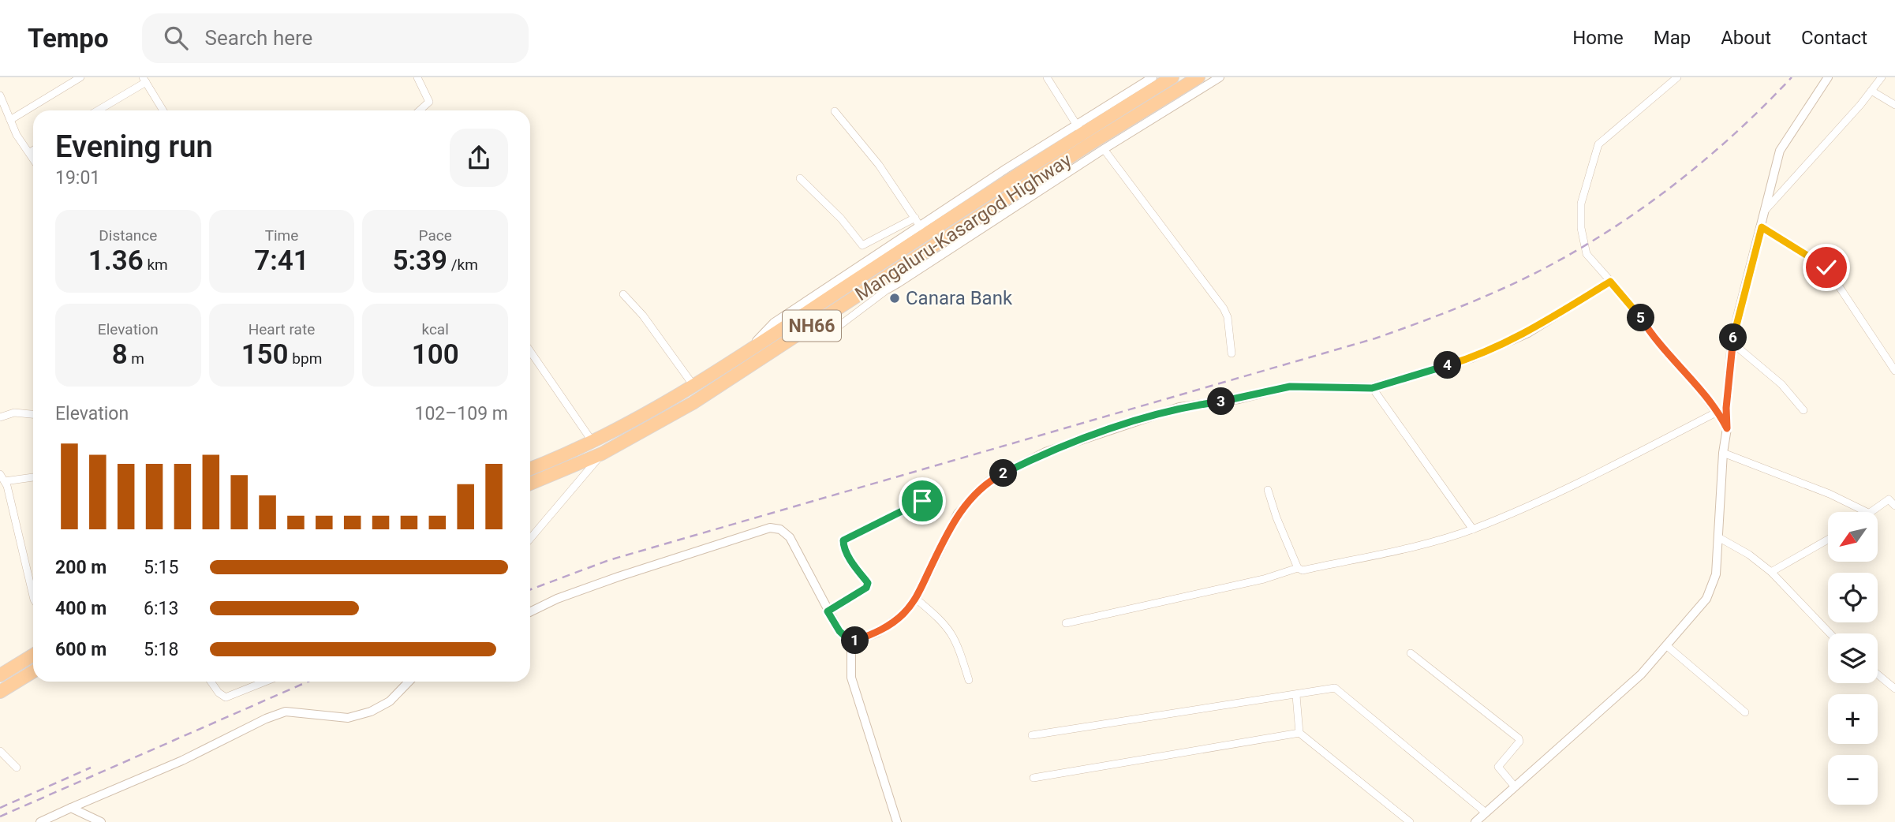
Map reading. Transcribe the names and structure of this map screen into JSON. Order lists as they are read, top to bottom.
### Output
{
  "streets": {
    "highway": ["Mangaluru-Kasargod Highway", "NH66"]
  },
  "places": ["Canara Bank"],
  "north": "bottom left",
  "page": {
    "header": "Tempo",
    "search": "Search here",
    "nav": [
      "Home",
      "Map",
      "About",
      "Contact"
    ],
    "heading": ["Evening run", "19:01"],
    "stats": [
      ["Distance", "1.36 km"],
      ["Time", "7:41"],
      ["Pace", "5:39 /km"],
      ["Elevation", "8 m"],
      ["Heart rate", "150 bpm"],
      ["kcal", "100"]
    ],
    "pins": [
      "5",
      "6",
      "4",
      "3",
      "2",
      "1"
    ],
    "chart": ["Elevation", "102–109 m"],
    "map_buttons": ["+", "−"],
    "list": [
      {
        "name": "200 m",
        "note": "5:15"
      },
      {
        "name": "400 m",
        "note": "6:13"
      },
      {
        "name": "600 m",
        "note": "5:18"
      }
    ]
  }
}
